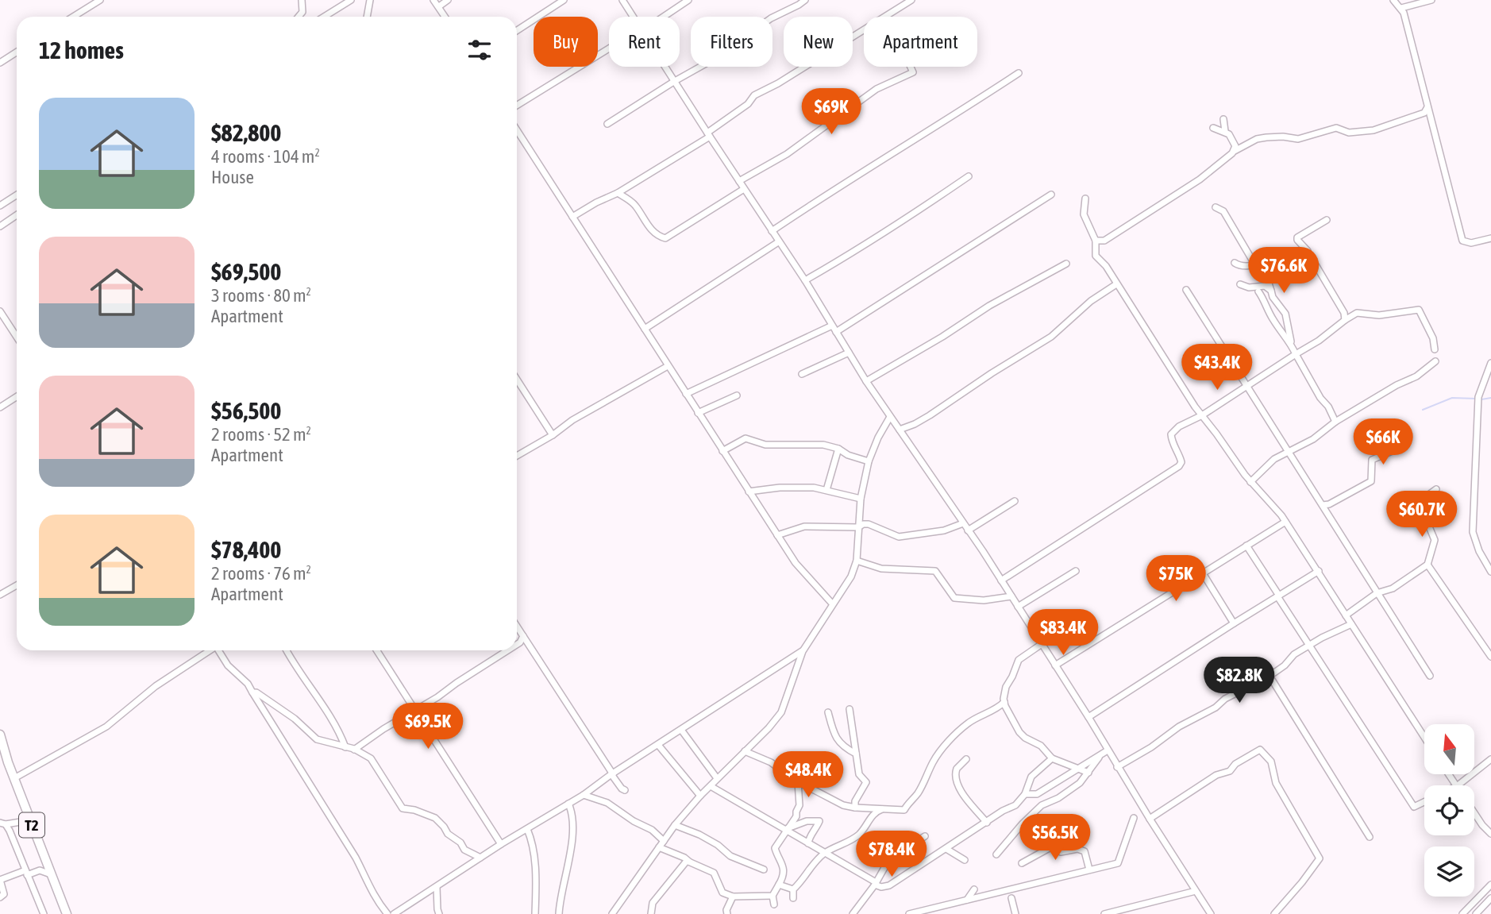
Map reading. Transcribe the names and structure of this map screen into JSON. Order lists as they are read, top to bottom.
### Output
{
  "streets": {
    "highway": ["T2"]
  },
  "north": "top",
  "page": {
    "chip": [
      "Buy",
      "Rent",
      "Filters",
      "New",
      "Apartment"
    ],
    "heading": "12 homes",
    "list": [
      {
        "name": "$82,800",
        "note": "4 rooms · 104 m² · House"
      },
      {
        "name": "$69,500",
        "note": "3 rooms · 80 m² · Apartment"
      },
      {
        "name": "$56,500",
        "note": "2 rooms · 52 m² · Apartment"
      },
      {
        "name": "$78,400",
        "note": "2 rooms · 76 m² · Apartment"
      }
    ],
    "price": [
      "$69K",
      "$76.6K",
      "$43.4K",
      "$66K",
      "$60.7K",
      "$75K",
      "$83.4K",
      "$82.8K",
      "$69.5K",
      "$48.4K",
      "$56.5K",
      "$78.4K"
    ]
  }
}
